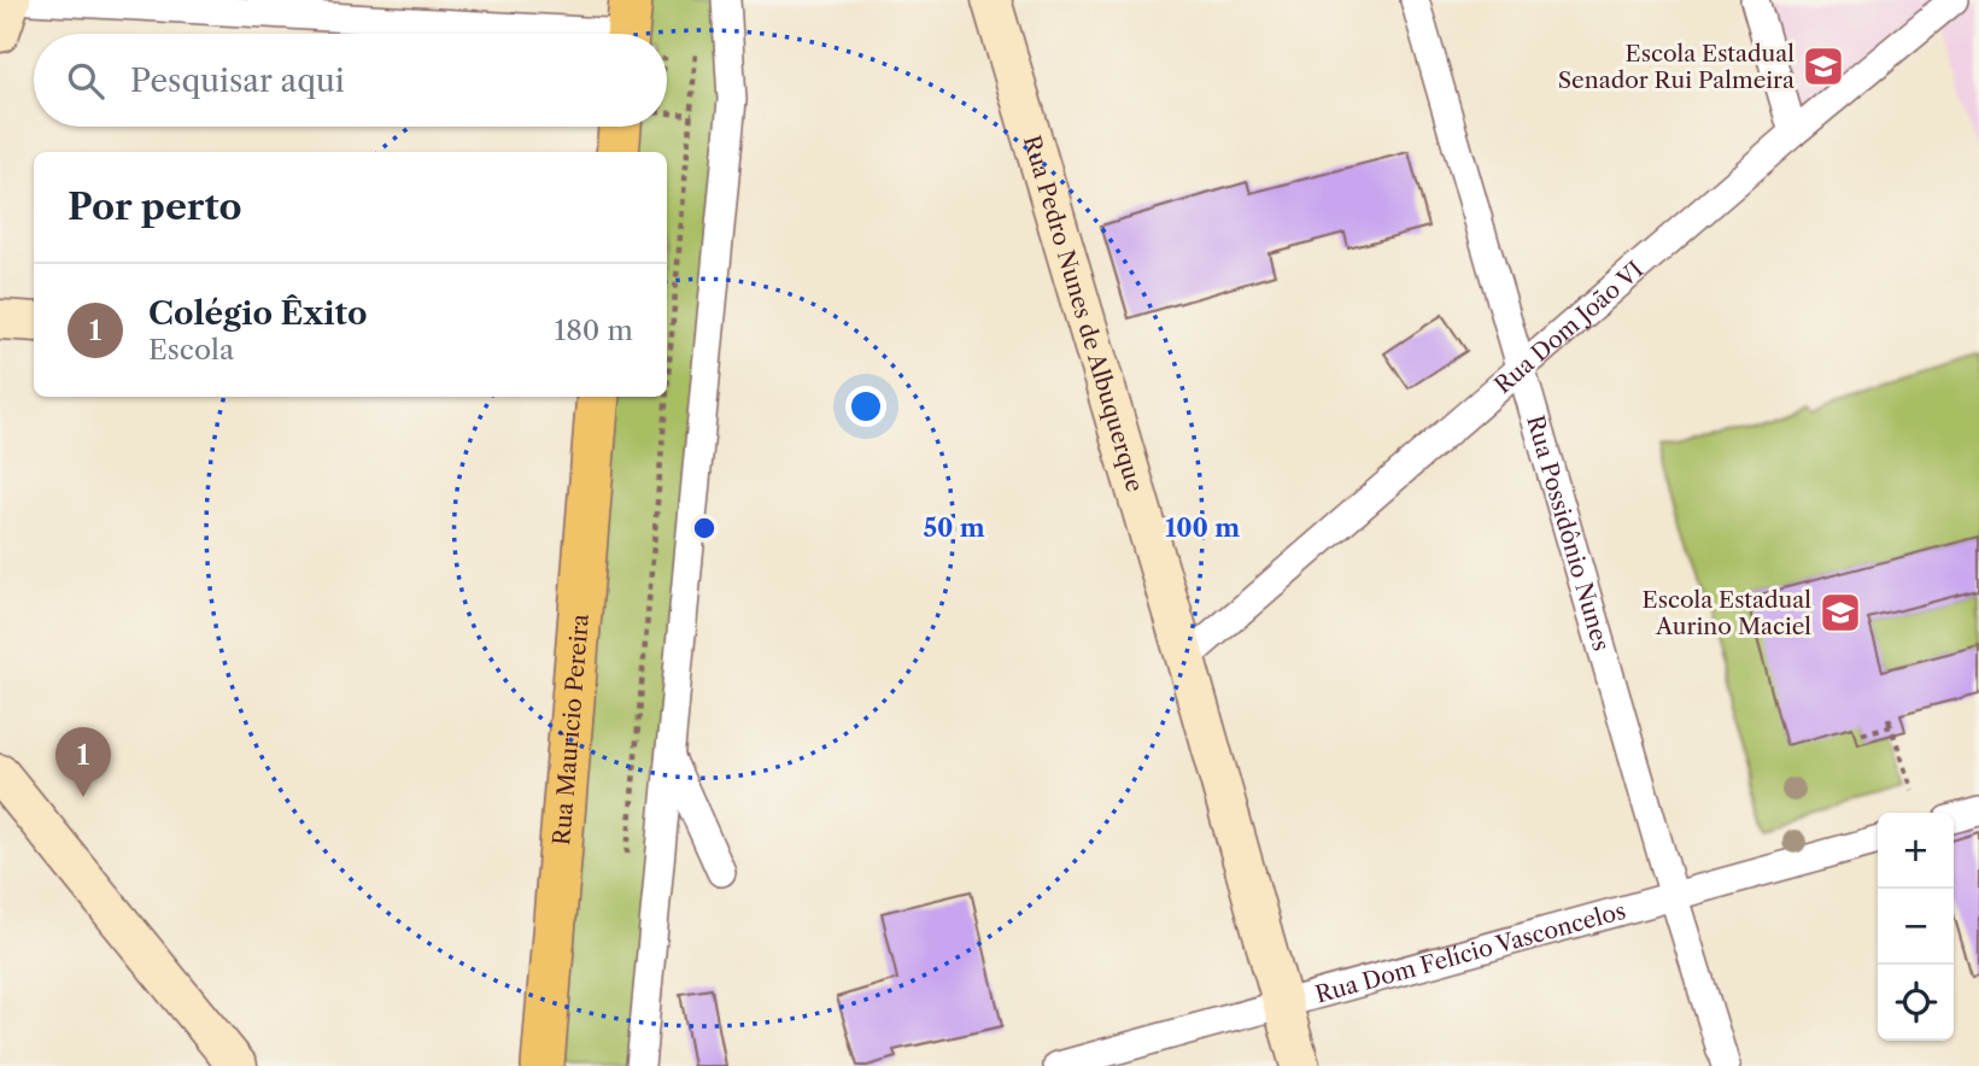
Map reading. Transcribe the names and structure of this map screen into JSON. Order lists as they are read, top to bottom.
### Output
{
  "streets": {
    "main road": ["Rua Maurício Pereira"],
    "street": [
      "Rua Pedro Nunes de Albuquerque",
      "Rua Dom João VI",
      "Rua Possidônio Nunes",
      "Rua Dom Felício Vasconcelos"
    ]
  },
  "crossings": [
    ["Rua Pedro Nunes de Albuquerque", "Rua Dom João VI"],
    ["Rua Pedro Nunes de Albuquerque", "Rua Dom Felício Vasconcelos"],
    ["Rua Dom João VI", "Rua Possidônio Nunes"],
    ["Rua Possidônio Nunes", "Rua Dom Felício Vasconcelos"]
  ],
  "places": {
    "school or university": ["Escola Estadual Senador Rui Palmeira", "Escola Estadual Aurino Maciel"]
  },
  "page": {
    "search": "Pesquisar aqui",
    "heading": "Por perto",
    "list": [
      {
        "mark": "1",
        "name": "Colégio Êxito",
        "note": "Escola",
        "value": "180 m"
      }
    ],
    "pins": "1",
    "map_buttons": ["+", "−"]
  },
  "rings": ["50 m", "100 m"]
}
